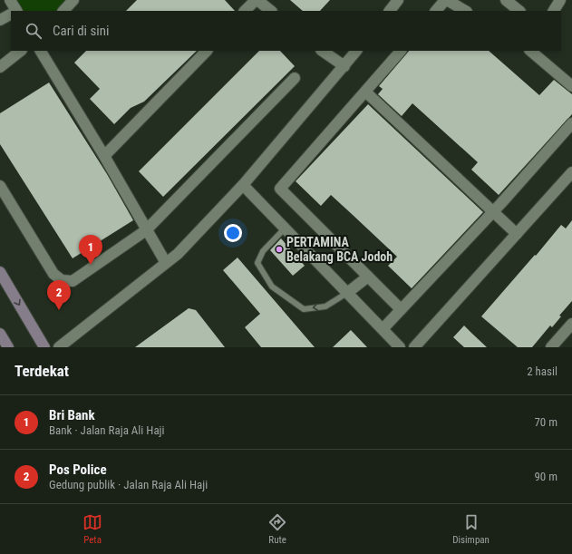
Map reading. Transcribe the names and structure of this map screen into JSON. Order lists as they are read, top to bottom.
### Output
{
  "places": ["PERTAMINA Belakang BCA Jodoh"],
  "page": {
    "search": "Cari di sini",
    "pins": ["1", "2"],
    "heading": ["Terdekat", "2 hasil"],
    "list": [
      {
        "mark": "1",
        "name": "Bri Bank",
        "note": "Bank · Jalan Raja Ali Haji",
        "value": "70 m"
      },
      {
        "mark": "2",
        "name": "Pos Police",
        "note": "Gedung publik · Jalan Raja Ali Haji",
        "value": "90 m"
      }
    ],
    "nav": ["Peta", "Rute", "Disimpan"]
  }
}
